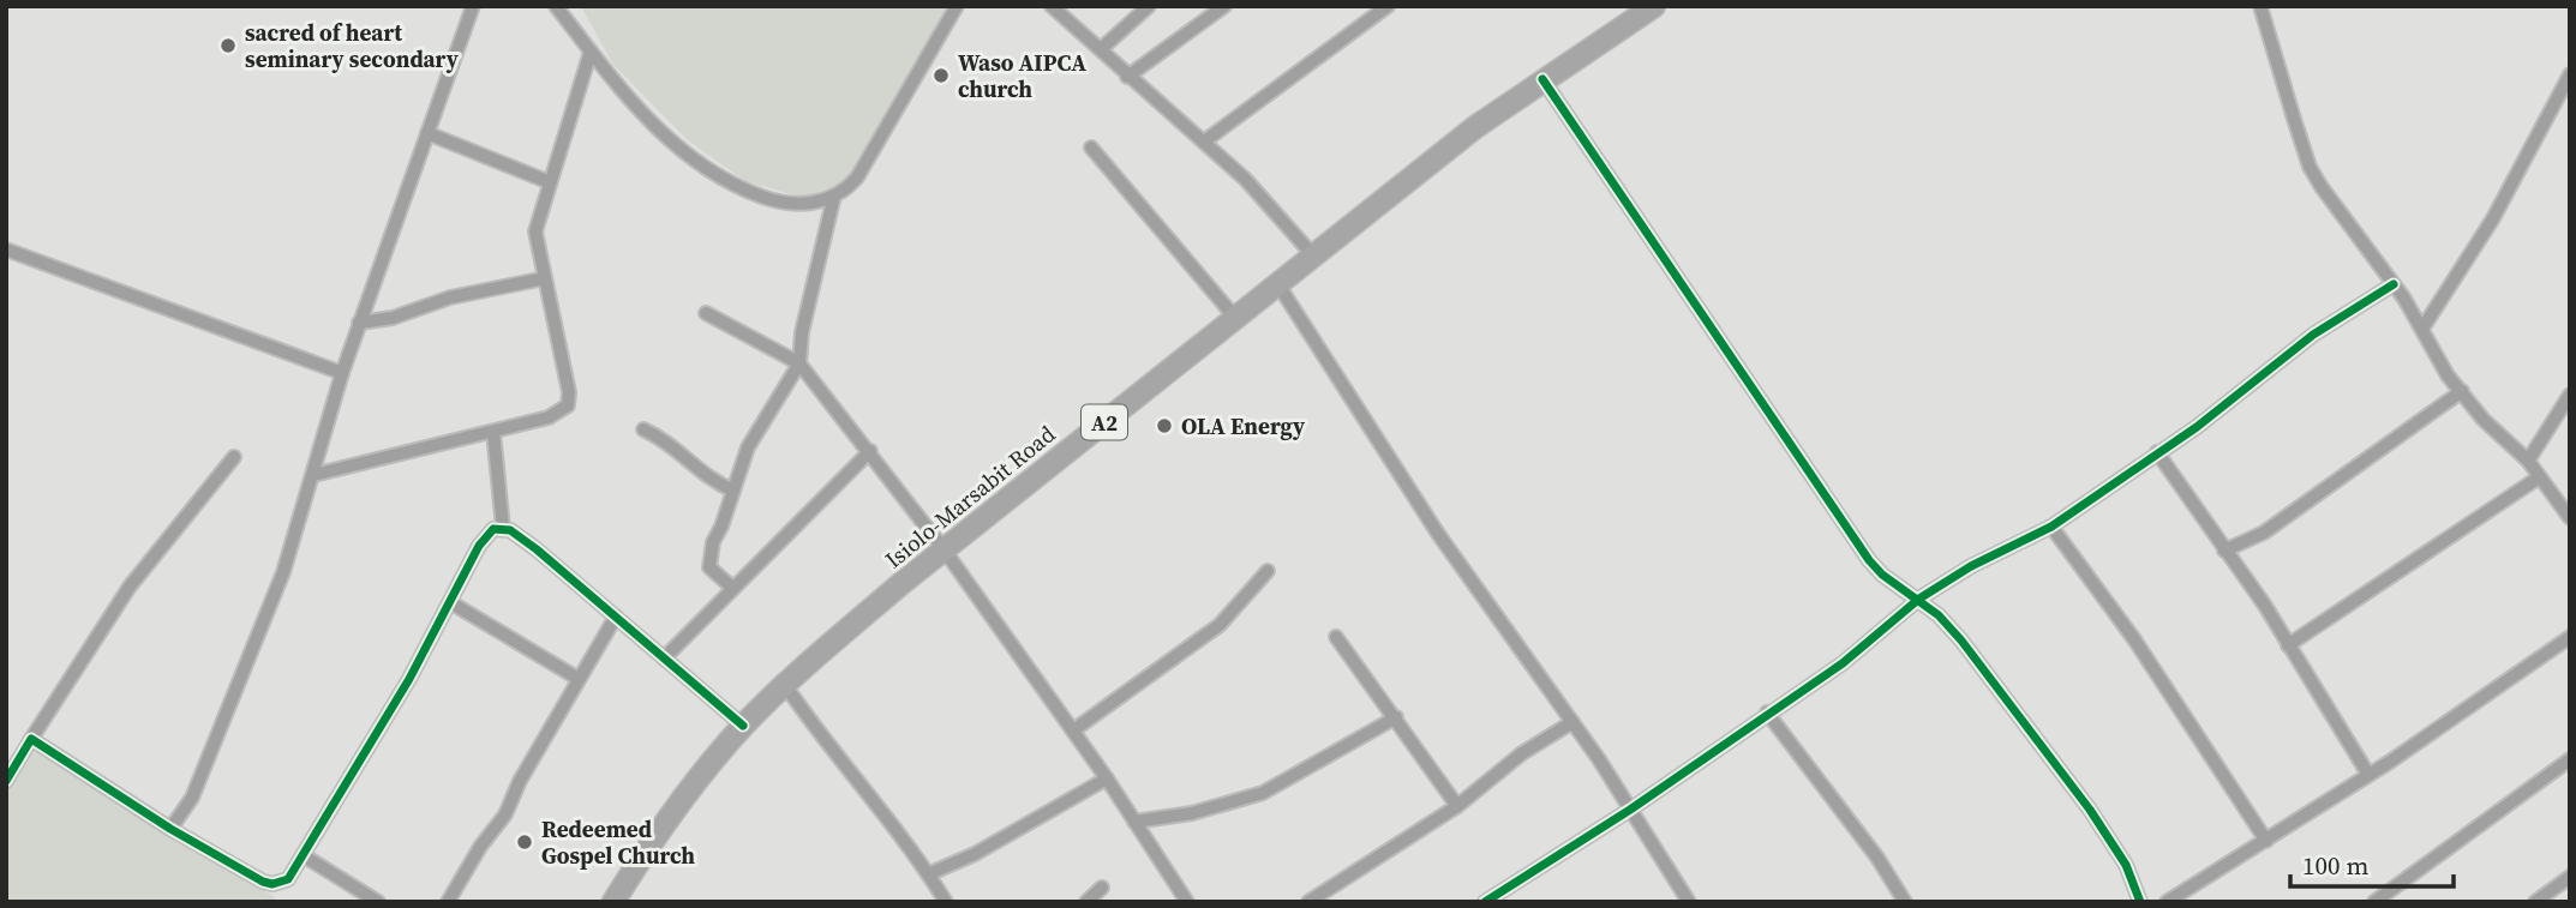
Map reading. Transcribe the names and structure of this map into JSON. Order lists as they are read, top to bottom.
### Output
{
  "streets": {
    "highway": ["A2", "Isiolo-Marsabit Road"]
  },
  "places": [
    "sacred of heart seminary secondary",
    "Waso AIPCA church",
    "OLA Energy",
    "Redeemed Gospel Church"
  ],
  "scale_bar": "100 m"
}
